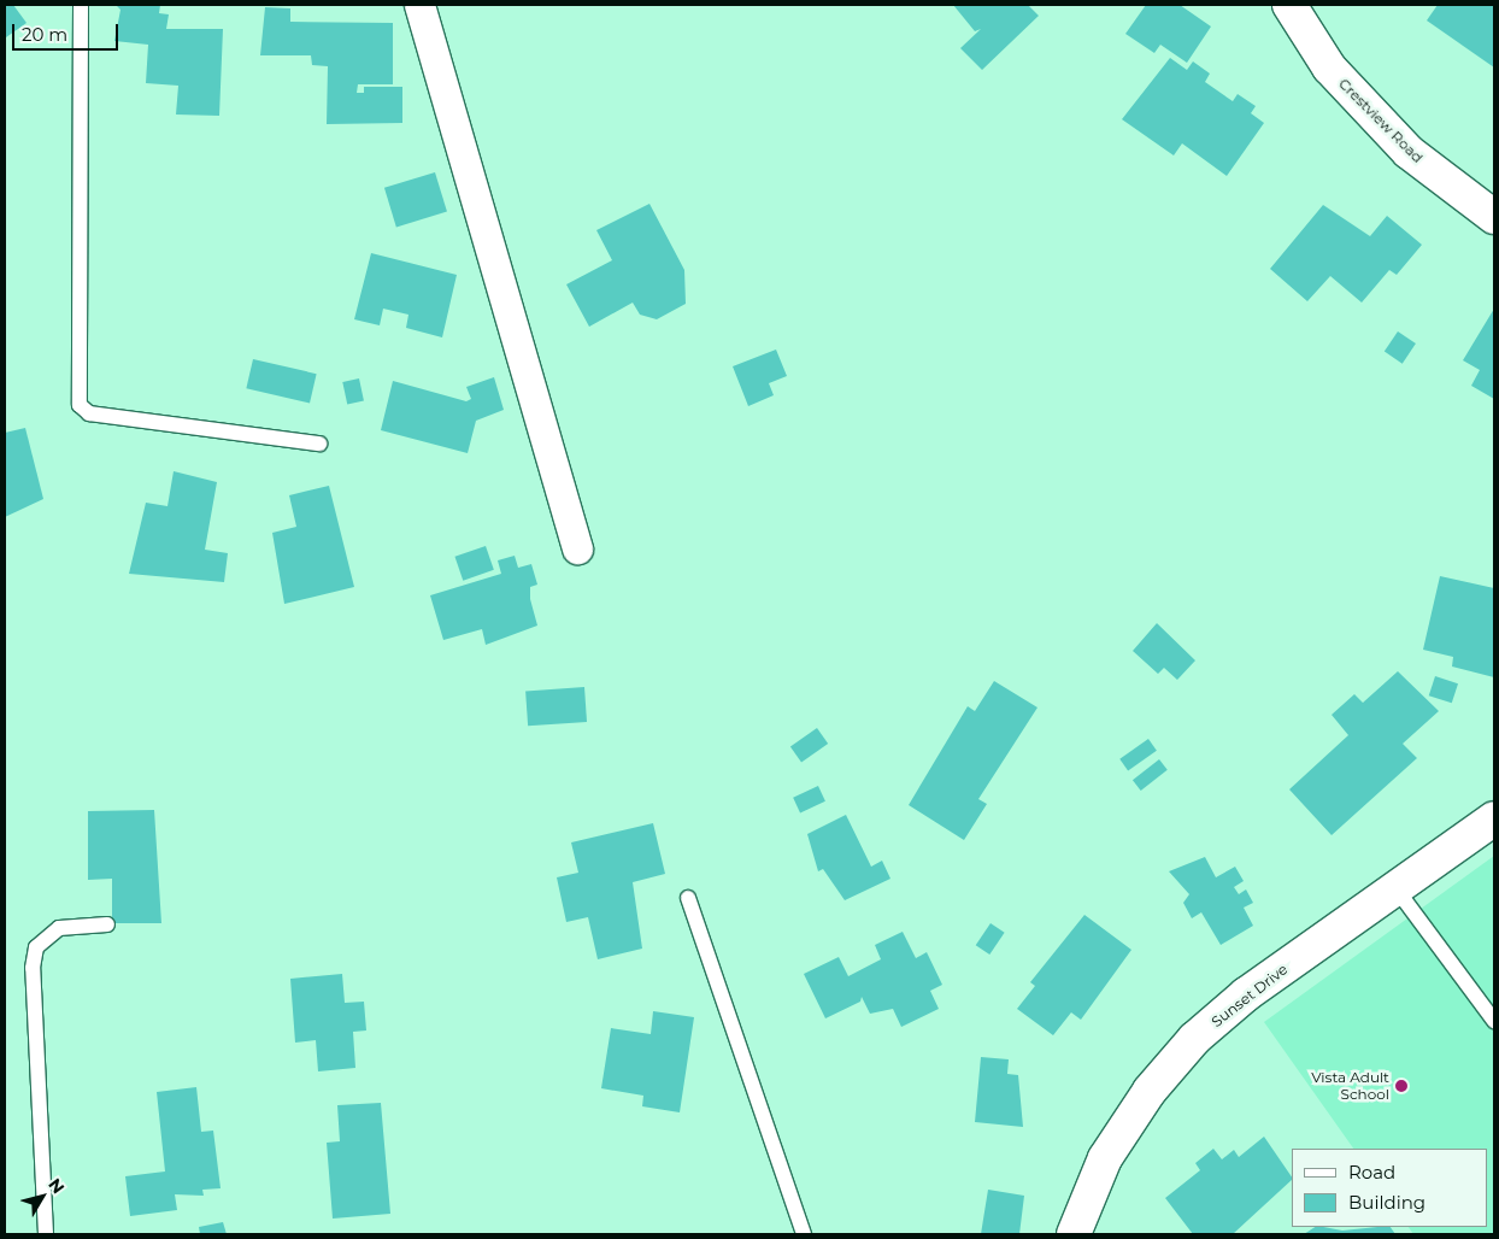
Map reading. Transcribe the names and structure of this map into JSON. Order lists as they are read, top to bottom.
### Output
{
  "streets": {
    "main road": ["Crestview Road", "Sunset Drive"]
  },
  "places": ["Vista Adult School"],
  "legend": ["Road", "Building"],
  "scale_bar": "20 m",
  "north": "top right"
}
